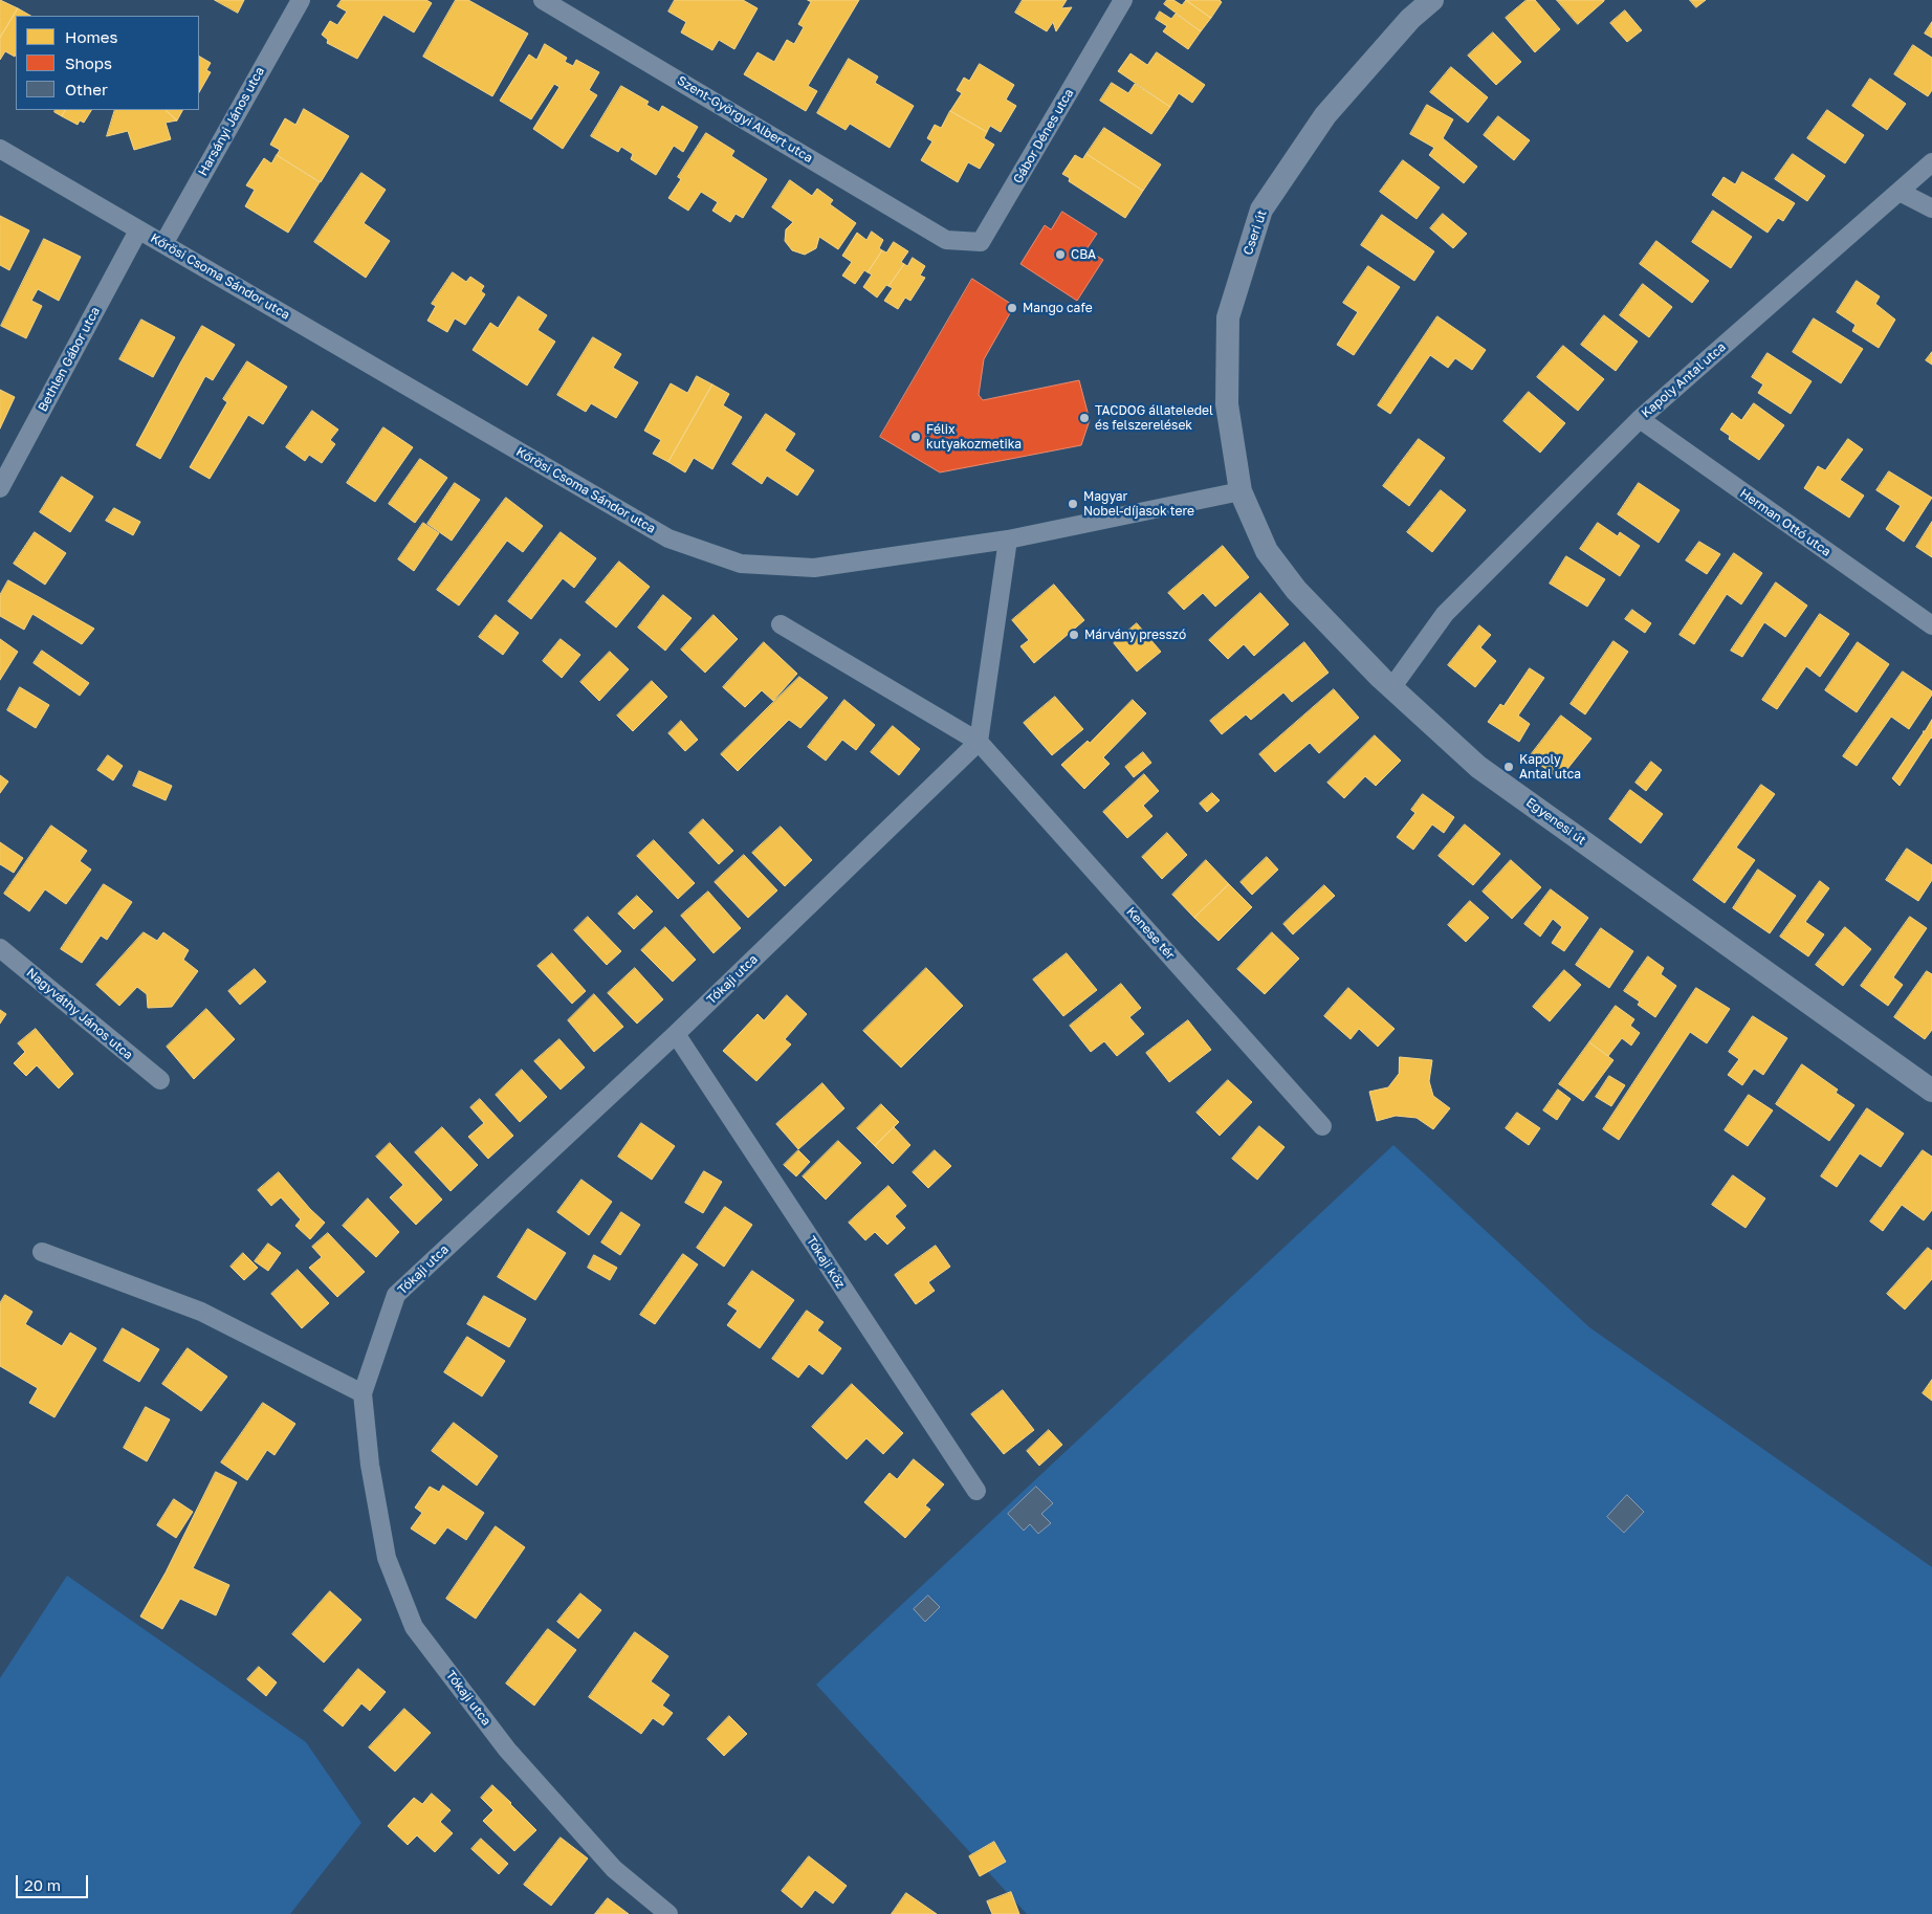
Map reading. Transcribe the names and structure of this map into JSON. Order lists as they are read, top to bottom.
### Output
{
  "streets": {
    "street": [
      "Szent-Györgyi Albert utca",
      "Harsányi János utca",
      "Gábor Dénes utca",
      "Cseri út",
      "Kőrösi Csoma Sándor utca",
      "Bethlen Gábor utca",
      "Kapoly Antal utca",
      "Herman Ottó utca",
      "Egyenesi út",
      "Kenese tér",
      "Tókaji utca",
      "Nagyváthy János utca",
      "Tókaji köz"
    ]
  },
  "crossings": [
    ["Szent-Györgyi Albert utca", "Gábor Dénes utca"],
    ["Harsányi János utca", "Kőrösi Csoma Sándor utca"],
    ["Cseri út", "Kőrösi Csoma Sándor utca"],
    ["Cseri út", "Egyenesi út"],
    ["Kőrösi Csoma Sándor utca", "Bethlen Gábor utca"],
    ["Kőrösi Csoma Sándor utca", "Egyenesi út"],
    ["Kapoly Antal utca", "Herman Ottó utca"],
    ["Kapoly Antal utca", "Egyenesi út"],
    ["Kenese tér", "Tókaji utca"],
    ["Tókaji utca", "Tókaji köz"]
  ],
  "places": [
    "CBA",
    "Mango cafe",
    "TACDOG állateledel és felszerelések",
    "Félix kutyakozmetika",
    "Magyar Nobel-díjasok tere",
    "Márvány presszó",
    "Kapoly Antal utca"
  ],
  "legend": ["Homes", "Shops", "Other"],
  "scale_bar": "20 m"
}
